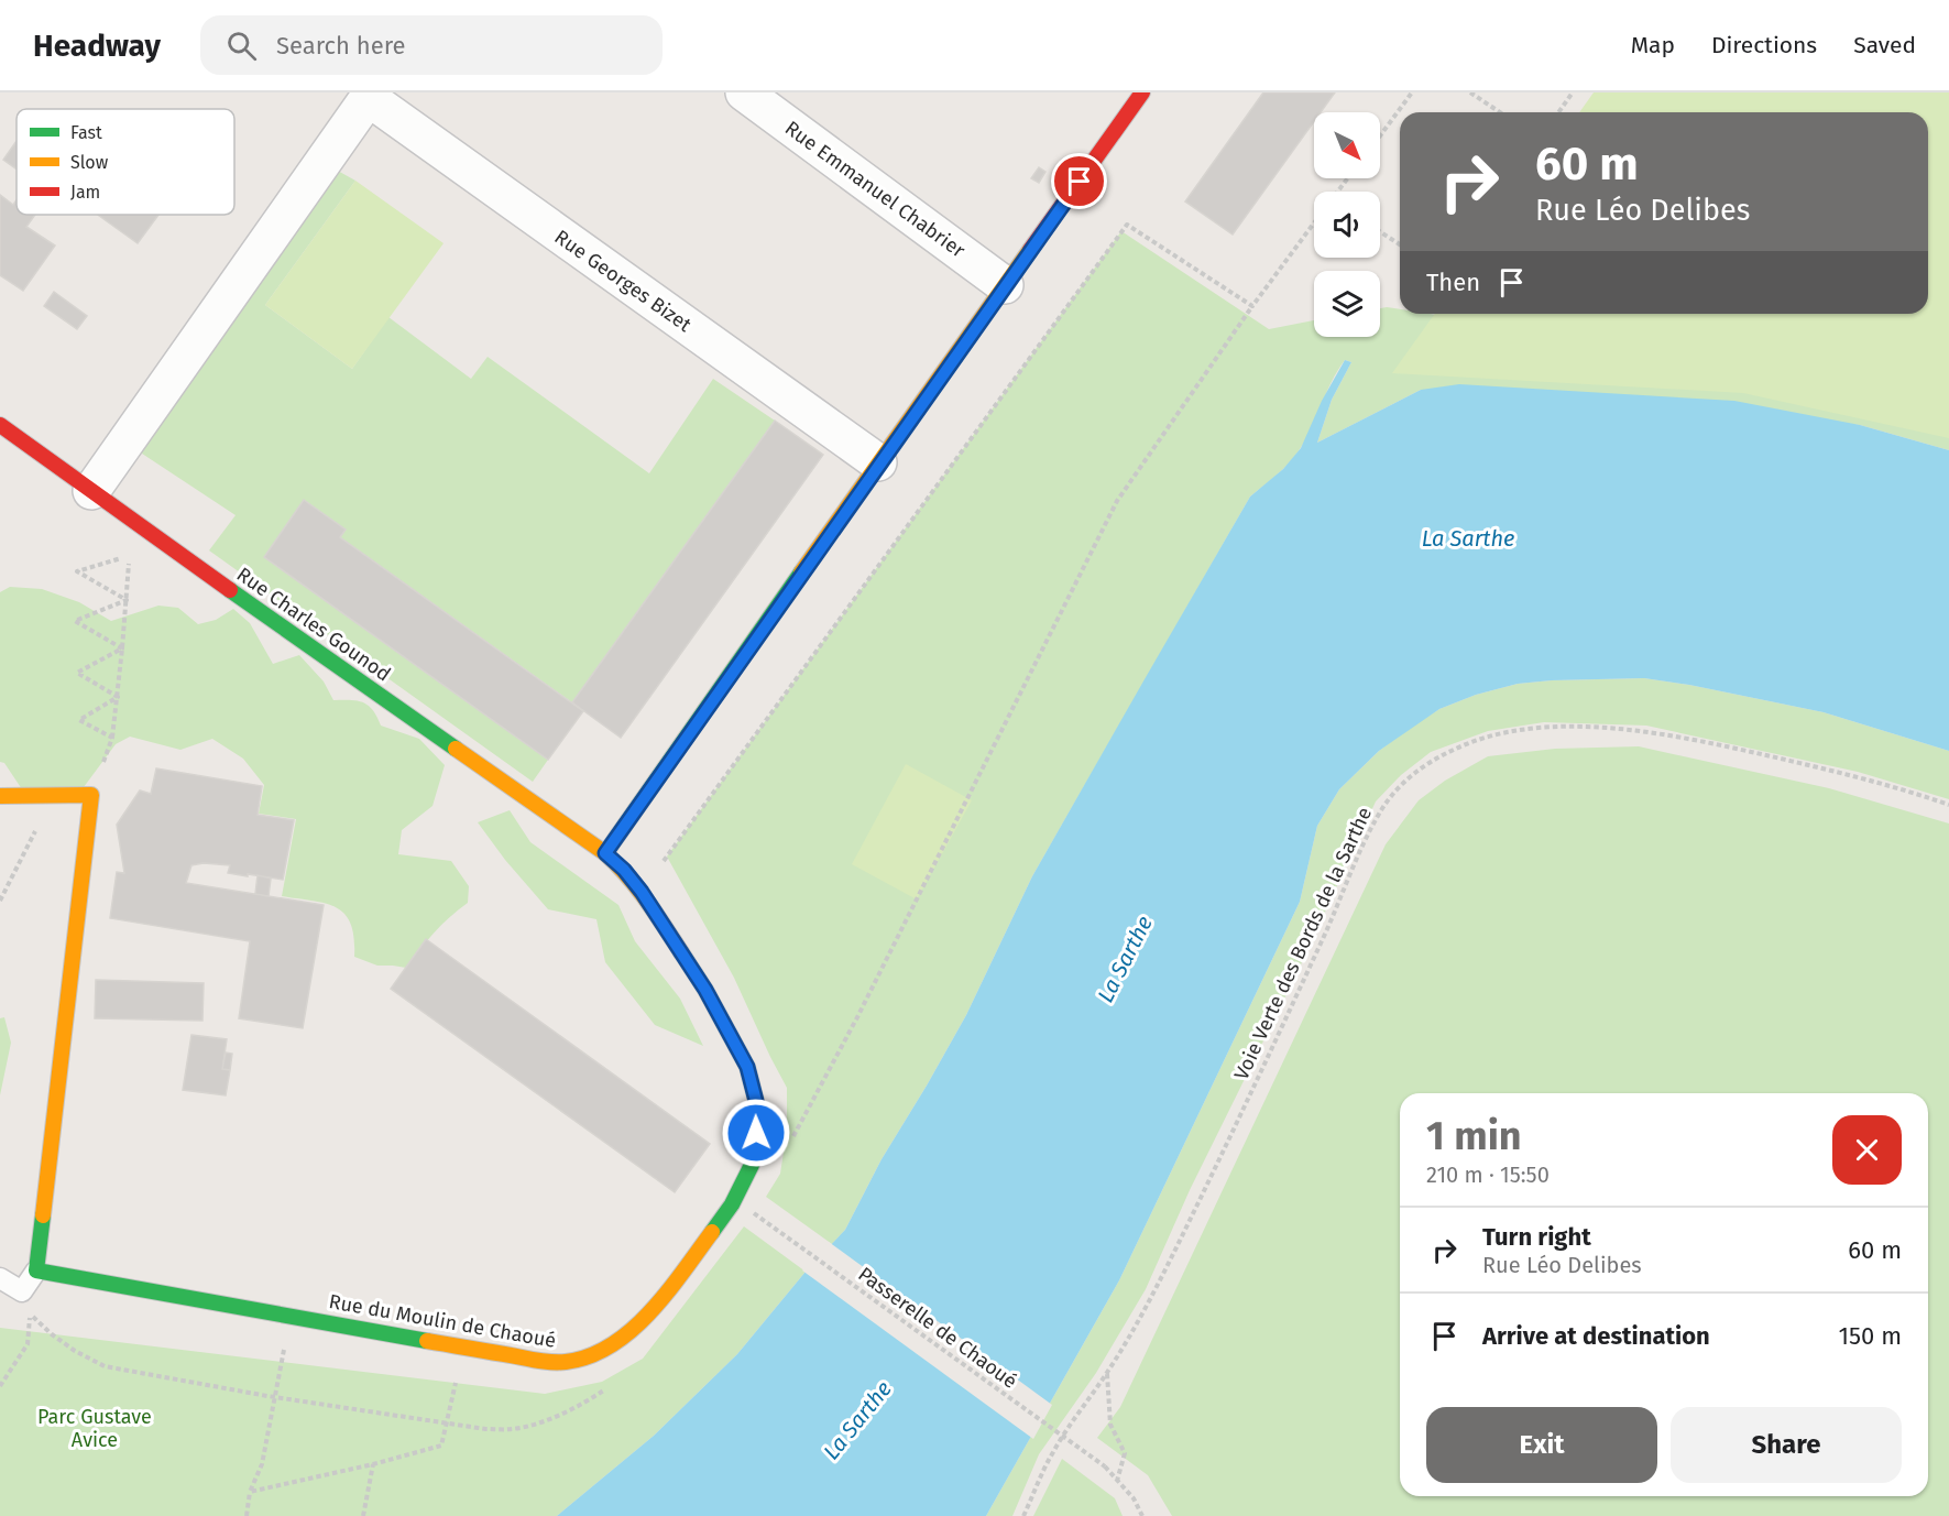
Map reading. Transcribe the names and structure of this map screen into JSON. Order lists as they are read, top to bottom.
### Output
{
  "streets": {
    "street": [
      "Rue Emmanuel Chabrier",
      "Rue Georges Bizet",
      "Rue Charles Gounod",
      "Rue du Moulin de Chaoué"
    ],
    "path": ["Voie Verte des Bords de la Sarthe", "Passerelle de Chaoué"]
  },
  "crossings": [
    ["Rue Georges Bizet", "Rue Charles Gounod"],
    ["Rue Charles Gounod", "Rue du Moulin de Chaoué"]
  ],
  "water": ["La Sarthe"],
  "parks": ["Parc Gustave Avice"],
  "legend": ["Fast", "Slow", "Jam"],
  "north": "bottom right",
  "page": {
    "header": "Headway",
    "search": "Search here",
    "nav": ["Map", "Directions", "Saved"],
    "turn": ["60 m", "Rue Léo Delibes"],
    "then": "Then",
    "heading": ["1 min", "210 m · 15:50"],
    "list": [
      {
        "name": "Turn right",
        "note": "Rue Léo Delibes",
        "value": "60 m"
      },
      {
        "name": "Arrive at destination",
        "value": "150 m"
      }
    ],
    "buttons": ["Exit", "Share"]
  }
}
